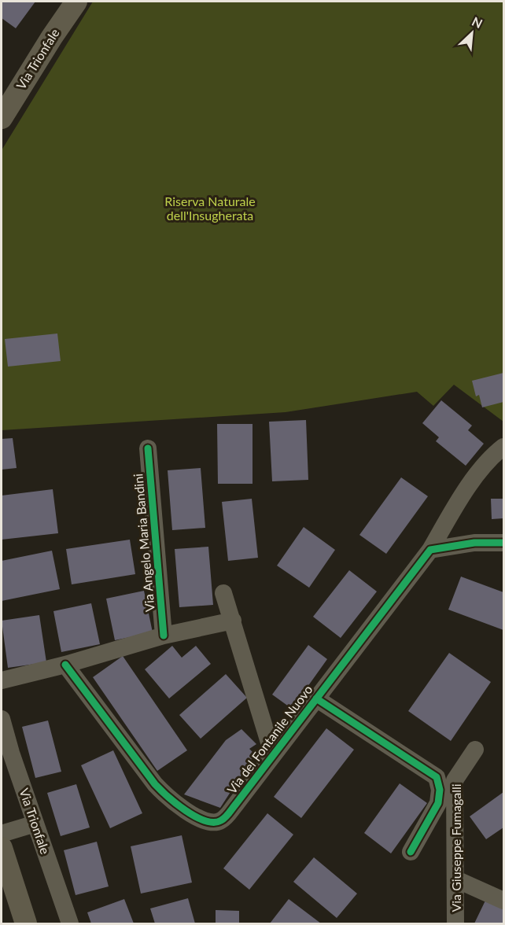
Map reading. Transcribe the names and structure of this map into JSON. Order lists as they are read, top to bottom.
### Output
{
  "streets": {
    "main road": ["Via Trionfale"],
    "street": ["Via Angelo Maria Bandini", "Via del Fontanile Nuovo", "Via Giuseppe Fumagalli"]
  },
  "parks": ["Riserva Naturale dell'Insugherata"],
  "north": "top right"
}
